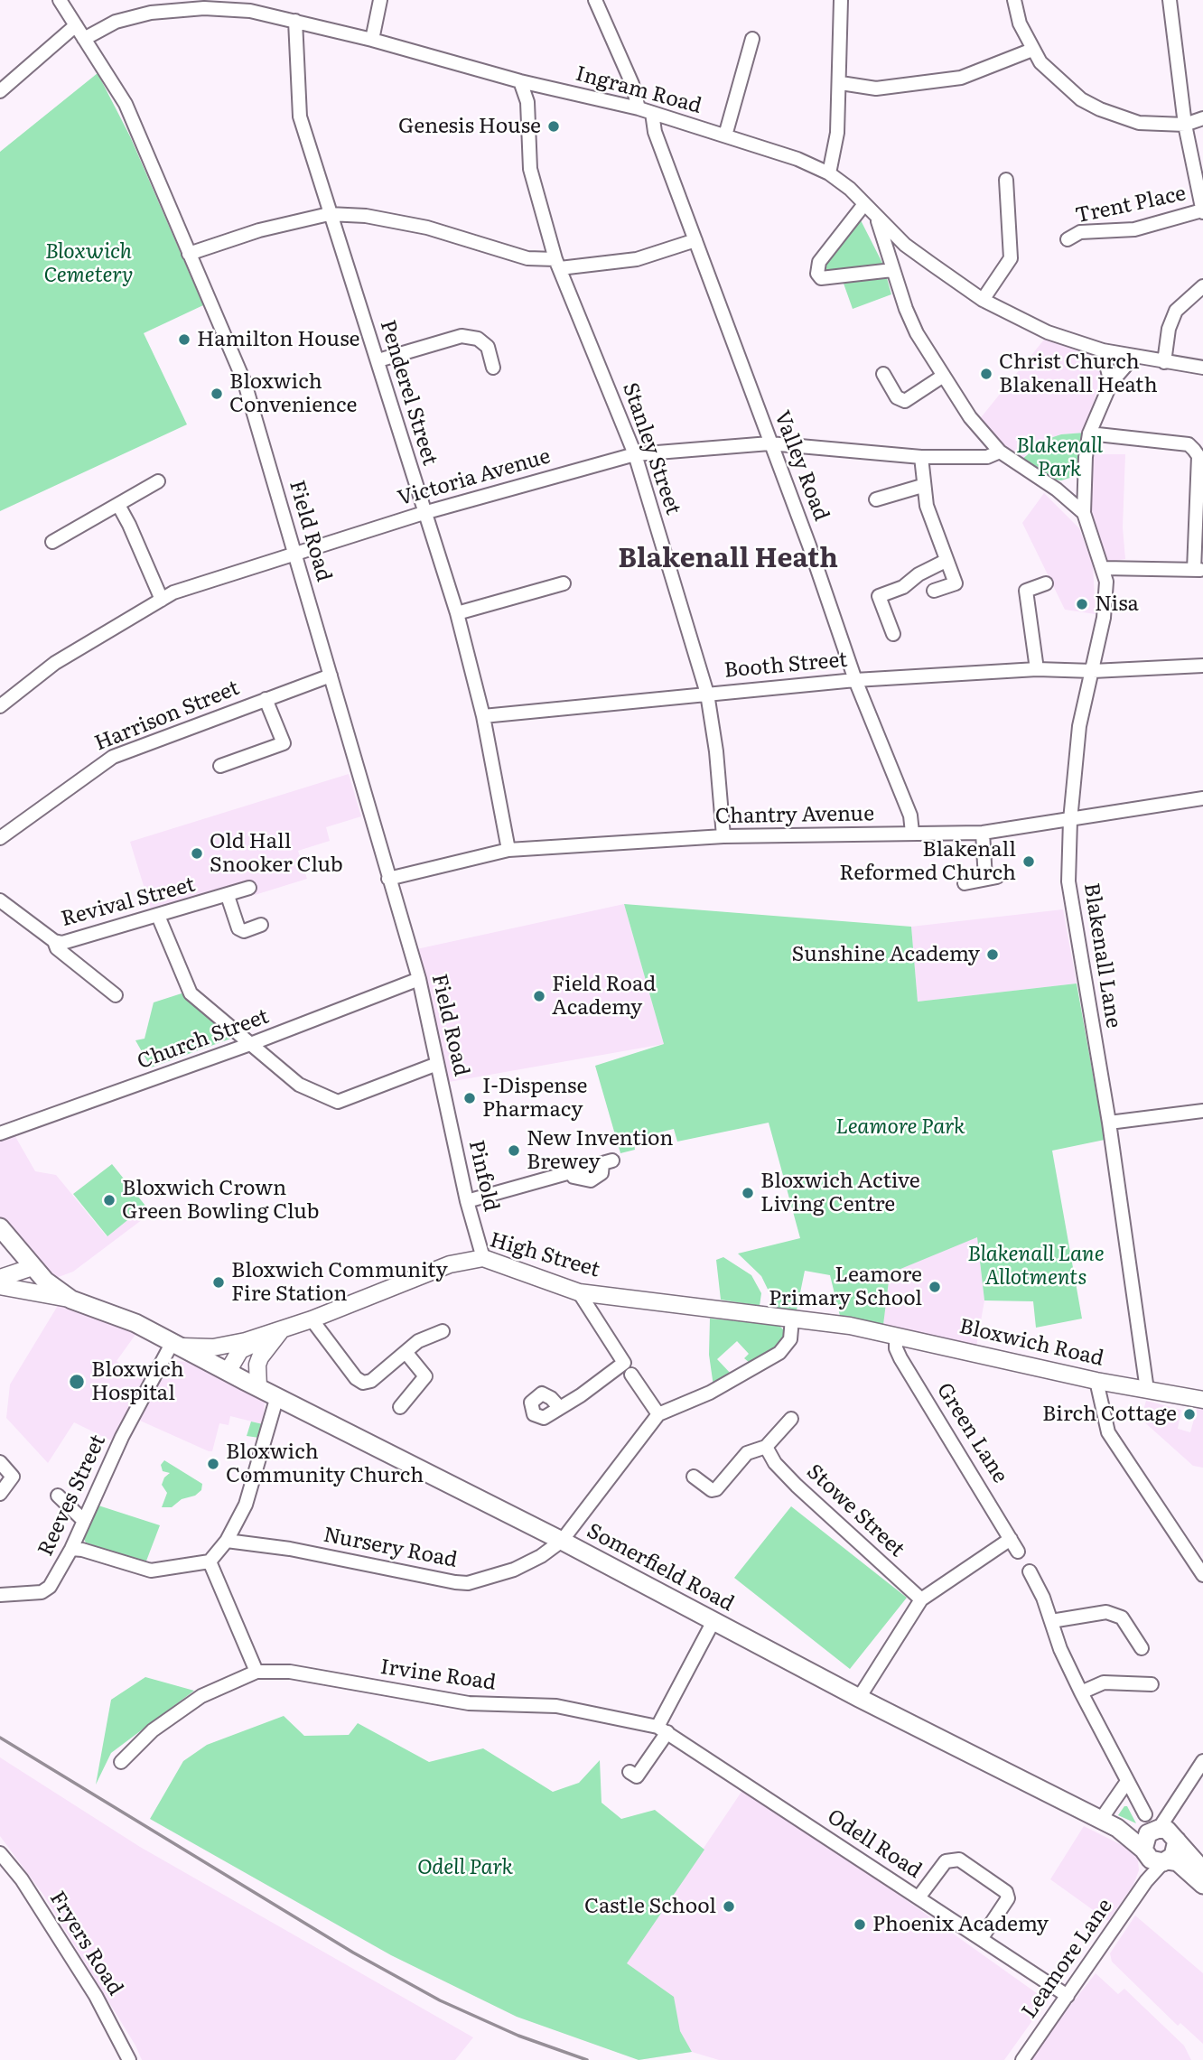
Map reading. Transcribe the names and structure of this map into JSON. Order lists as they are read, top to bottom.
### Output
{
  "streets": {
    "highway": ["High Street", "Somerfield Road"],
    "main road": ["Bloxwich Road"],
    "street": [
      "Ingram Road",
      "Trent Place",
      "Penderel Street",
      "Stanley Street",
      "Valley Road",
      "Victoria Avenue",
      "Field Road",
      "Booth Street",
      "Harrison Street",
      "Chantry Avenue",
      "Revival Street",
      "Blakenall Lane",
      "Church Street",
      "Pinfold",
      "Green Lane",
      "Reeves Street",
      "Stowe Street",
      "Nursery Road",
      "Irvine Road",
      "Odell Road",
      "Fryers Road",
      "Leamore Lane"
    ]
  },
  "crossings": [
    ["Ingram Road", "Penderel Street"],
    ["Ingram Road", "Stanley Street"],
    ["Ingram Road", "Valley Road"],
    ["Ingram Road", "Field Road"],
    ["Ingram Road", "Blakenall Lane"],
    ["Penderel Street", "Victoria Avenue"],
    ["Penderel Street", "Booth Street"],
    ["Penderel Street", "Chantry Avenue"],
    ["Stanley Street", "Victoria Avenue"],
    ["Stanley Street", "Booth Street"],
    ["Stanley Street", "Chantry Avenue"],
    ["Valley Road", "Victoria Avenue"],
    ["Valley Road", "Booth Street"],
    ["Valley Road", "Chantry Avenue"],
    ["Victoria Avenue", "Field Road"],
    ["Field Road", "Harrison Street"],
    ["Field Road", "Chantry Avenue"],
    ["Field Road", "Church Street"],
    ["Field Road", "Pinfold"],
    ["Booth Street", "Blakenall Lane"],
    ["Chantry Avenue", "Blakenall Lane"],
    ["Blakenall Lane", "Bloxwich Road"],
    ["Pinfold", "High Street"],
    ["High Street", "Bloxwich Road"],
    ["High Street", "Reeves Street"],
    ["High Street", "Nursery Road"],
    ["High Street", "Somerfield Road"],
    ["Bloxwich Road", "Green Lane"],
    ["Reeves Street", "Somerfield Road"],
    ["Nursery Road", "Somerfield Road"],
    ["Somerfield Road", "Leamore Lane"],
    ["Irvine Road", "Odell Road"],
    ["Odell Road", "Leamore Lane"]
  ],
  "districts": ["Blakenall Heath"],
  "parks": [
    "Bloxwich Cemetery",
    "Blakenall Park",
    "Leamore Park",
    "Blakenall Lane Allotments",
    "Odell Park"
  ],
  "places": [
    "Genesis House",
    "Hamilton House",
    "Christ Church Blakenall Heath",
    "Bloxwich Convenience",
    "Nisa",
    "Old Hall Snooker Club",
    "Blakenall Reformed Church",
    "Sunshine Academy",
    "Field Road Academy",
    "I-Dispense Pharmacy",
    "New Invention Brewey",
    "Bloxwich Active Living Centre",
    "Bloxwich Crown Green Bowling Club",
    "Bloxwich Community Fire Station",
    "Leamore Primary School",
    "Bloxwich Hospital",
    "Birch Cottage",
    "Bloxwich Community Church",
    "Castle School",
    "Phoenix Academy"
  ]
}
